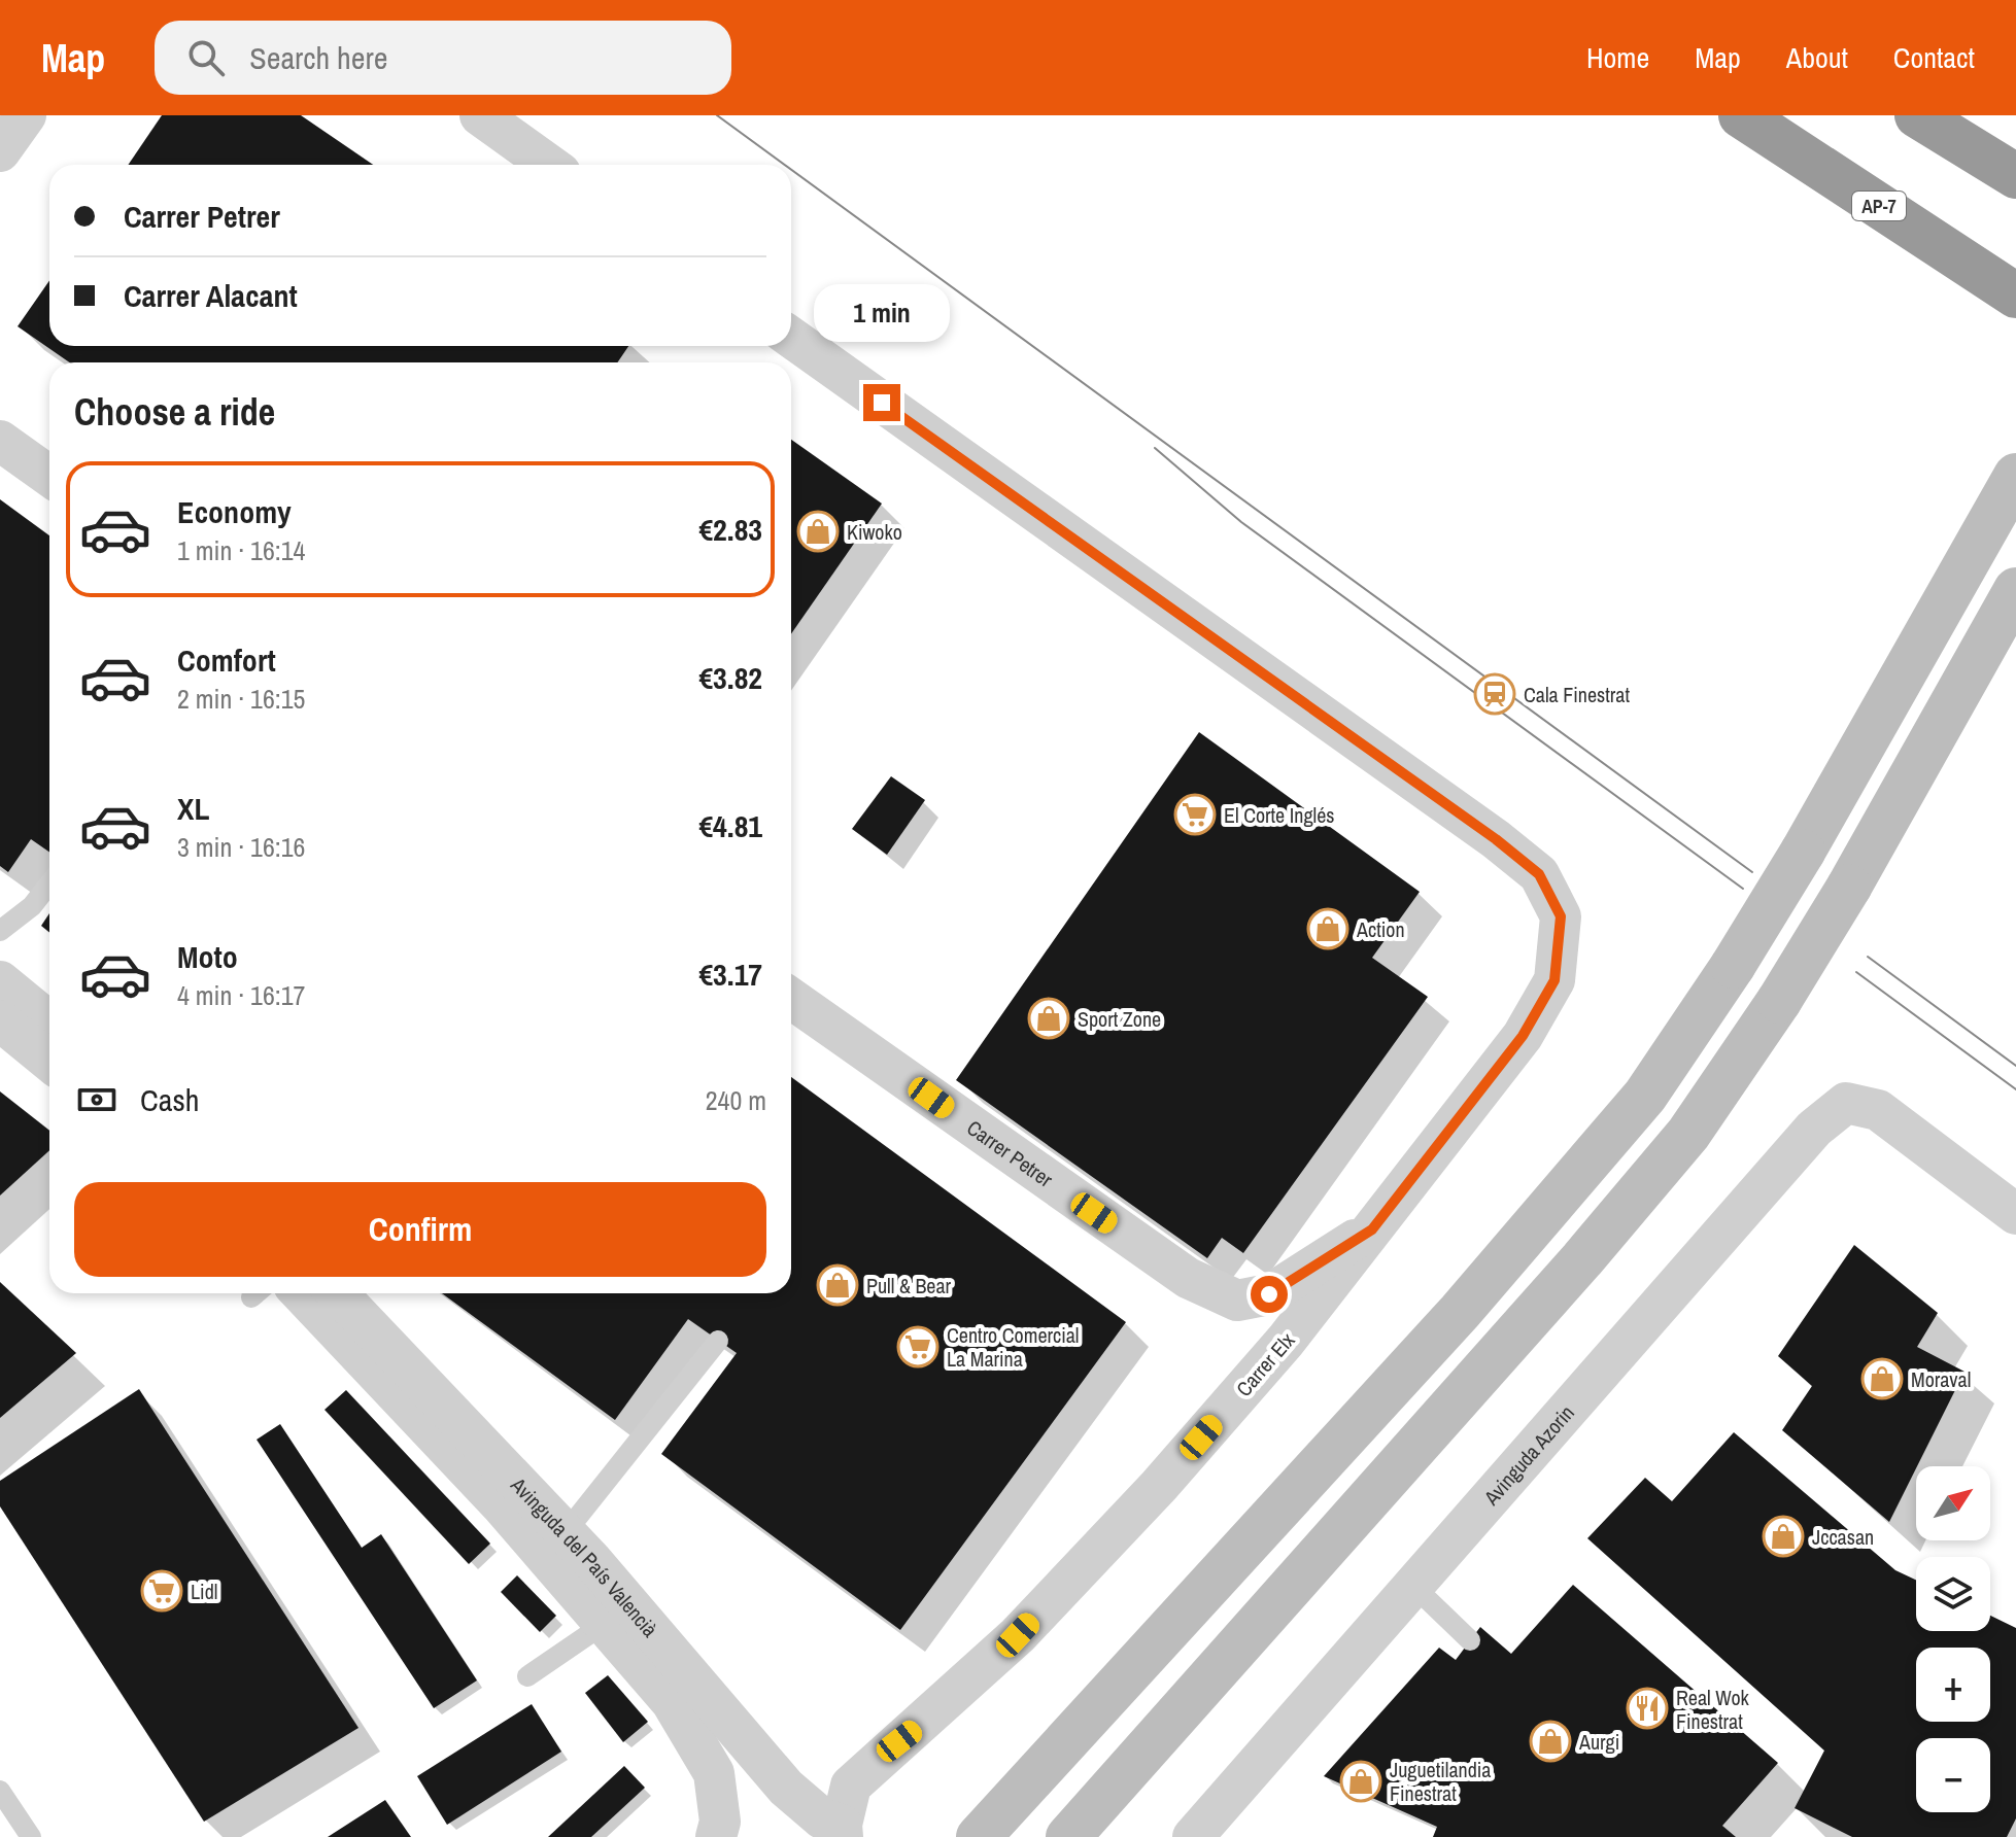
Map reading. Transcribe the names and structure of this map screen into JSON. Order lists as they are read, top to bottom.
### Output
{
  "streets": {
    "highway": ["AP-7"],
    "street": [
      "Carrer Petrer",
      "Carrer Elx",
      "Avinguda Azorin",
      "Avinguda del País Valencià"
    ]
  },
  "crossings": [
    ["Carrer Petrer", "Carrer Elx"],
    ["Carrer Elx", "Avinguda del País Valencià"]
  ],
  "places": {
    "shop": [
      "Kiwoko",
      "Action",
      "Sport Zone",
      "Pull & Bear",
      "Moraval",
      "Jccasan",
      "Aurgi",
      "Juguetilandia Finestrat"
    ],
    "station": ["Cala Finestrat"],
    "supermarket": ["El Corte Inglés", "Centro Comercial La Marina", "Lidl"],
    "restaurant": ["Real Wok Finestrat"]
  },
  "north": "top right",
  "page": {
    "header": "Map",
    "search": "Search here",
    "nav": [
      "Home",
      "Map",
      "About",
      "Contact"
    ],
    "banner": ["Carrer Petrer", "Carrer Alacant"],
    "bubble": "1 min",
    "heading": "Choose a ride",
    "list": [
      {
        "name": "Economy",
        "note": "1 min · 16:14",
        "value": "€2.83"
      },
      {
        "name": "Comfort",
        "note": "2 min · 16:15",
        "value": "€3.82"
      },
      {
        "name": "XL",
        "note": "3 min · 16:16",
        "value": "€4.81"
      },
      {
        "name": "Moto",
        "note": "4 min · 16:17",
        "value": "€3.17"
      }
    ],
    "pay": ["Cash", "240 m"],
    "buttons": "Confirm",
    "map_buttons": ["+", "−"]
  }
}
